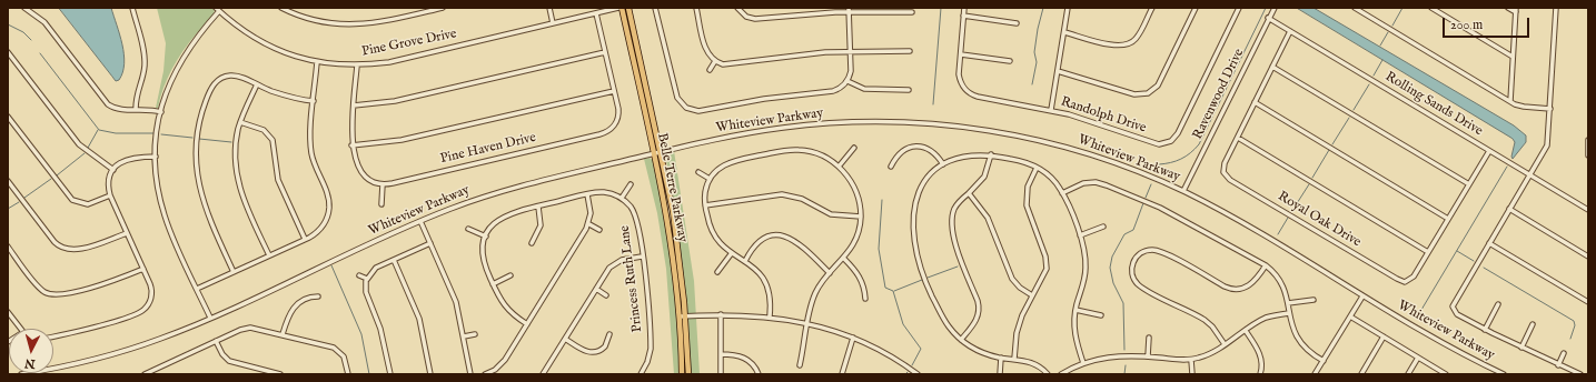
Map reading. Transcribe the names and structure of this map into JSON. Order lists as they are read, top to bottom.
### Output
{
  "streets": {
    "main road": ["Belle Terre Parkway"],
    "street": [
      "Pine Grove Drive",
      "Ravenwood Drive",
      "Rolling Sands Drive",
      "Randolph Drive",
      "Whiteview Parkway",
      "Pine Haven Drive",
      "Royal Oak Drive",
      "Princess Ruth Lane"
    ]
  },
  "crossings": [
    ["Pine Grove Drive", "Pine Haven Drive"],
    ["Pine Grove Drive", "Belle Terre Parkway"],
    ["Ravenwood Drive", "Rolling Sands Drive"],
    ["Ravenwood Drive", "Whiteview Parkway"],
    ["Rolling Sands Drive", "Royal Oak Drive"],
    ["Whiteview Parkway", "Belle Terre Parkway"]
  ],
  "scale_bar": "200 m",
  "north": "bottom"
}
